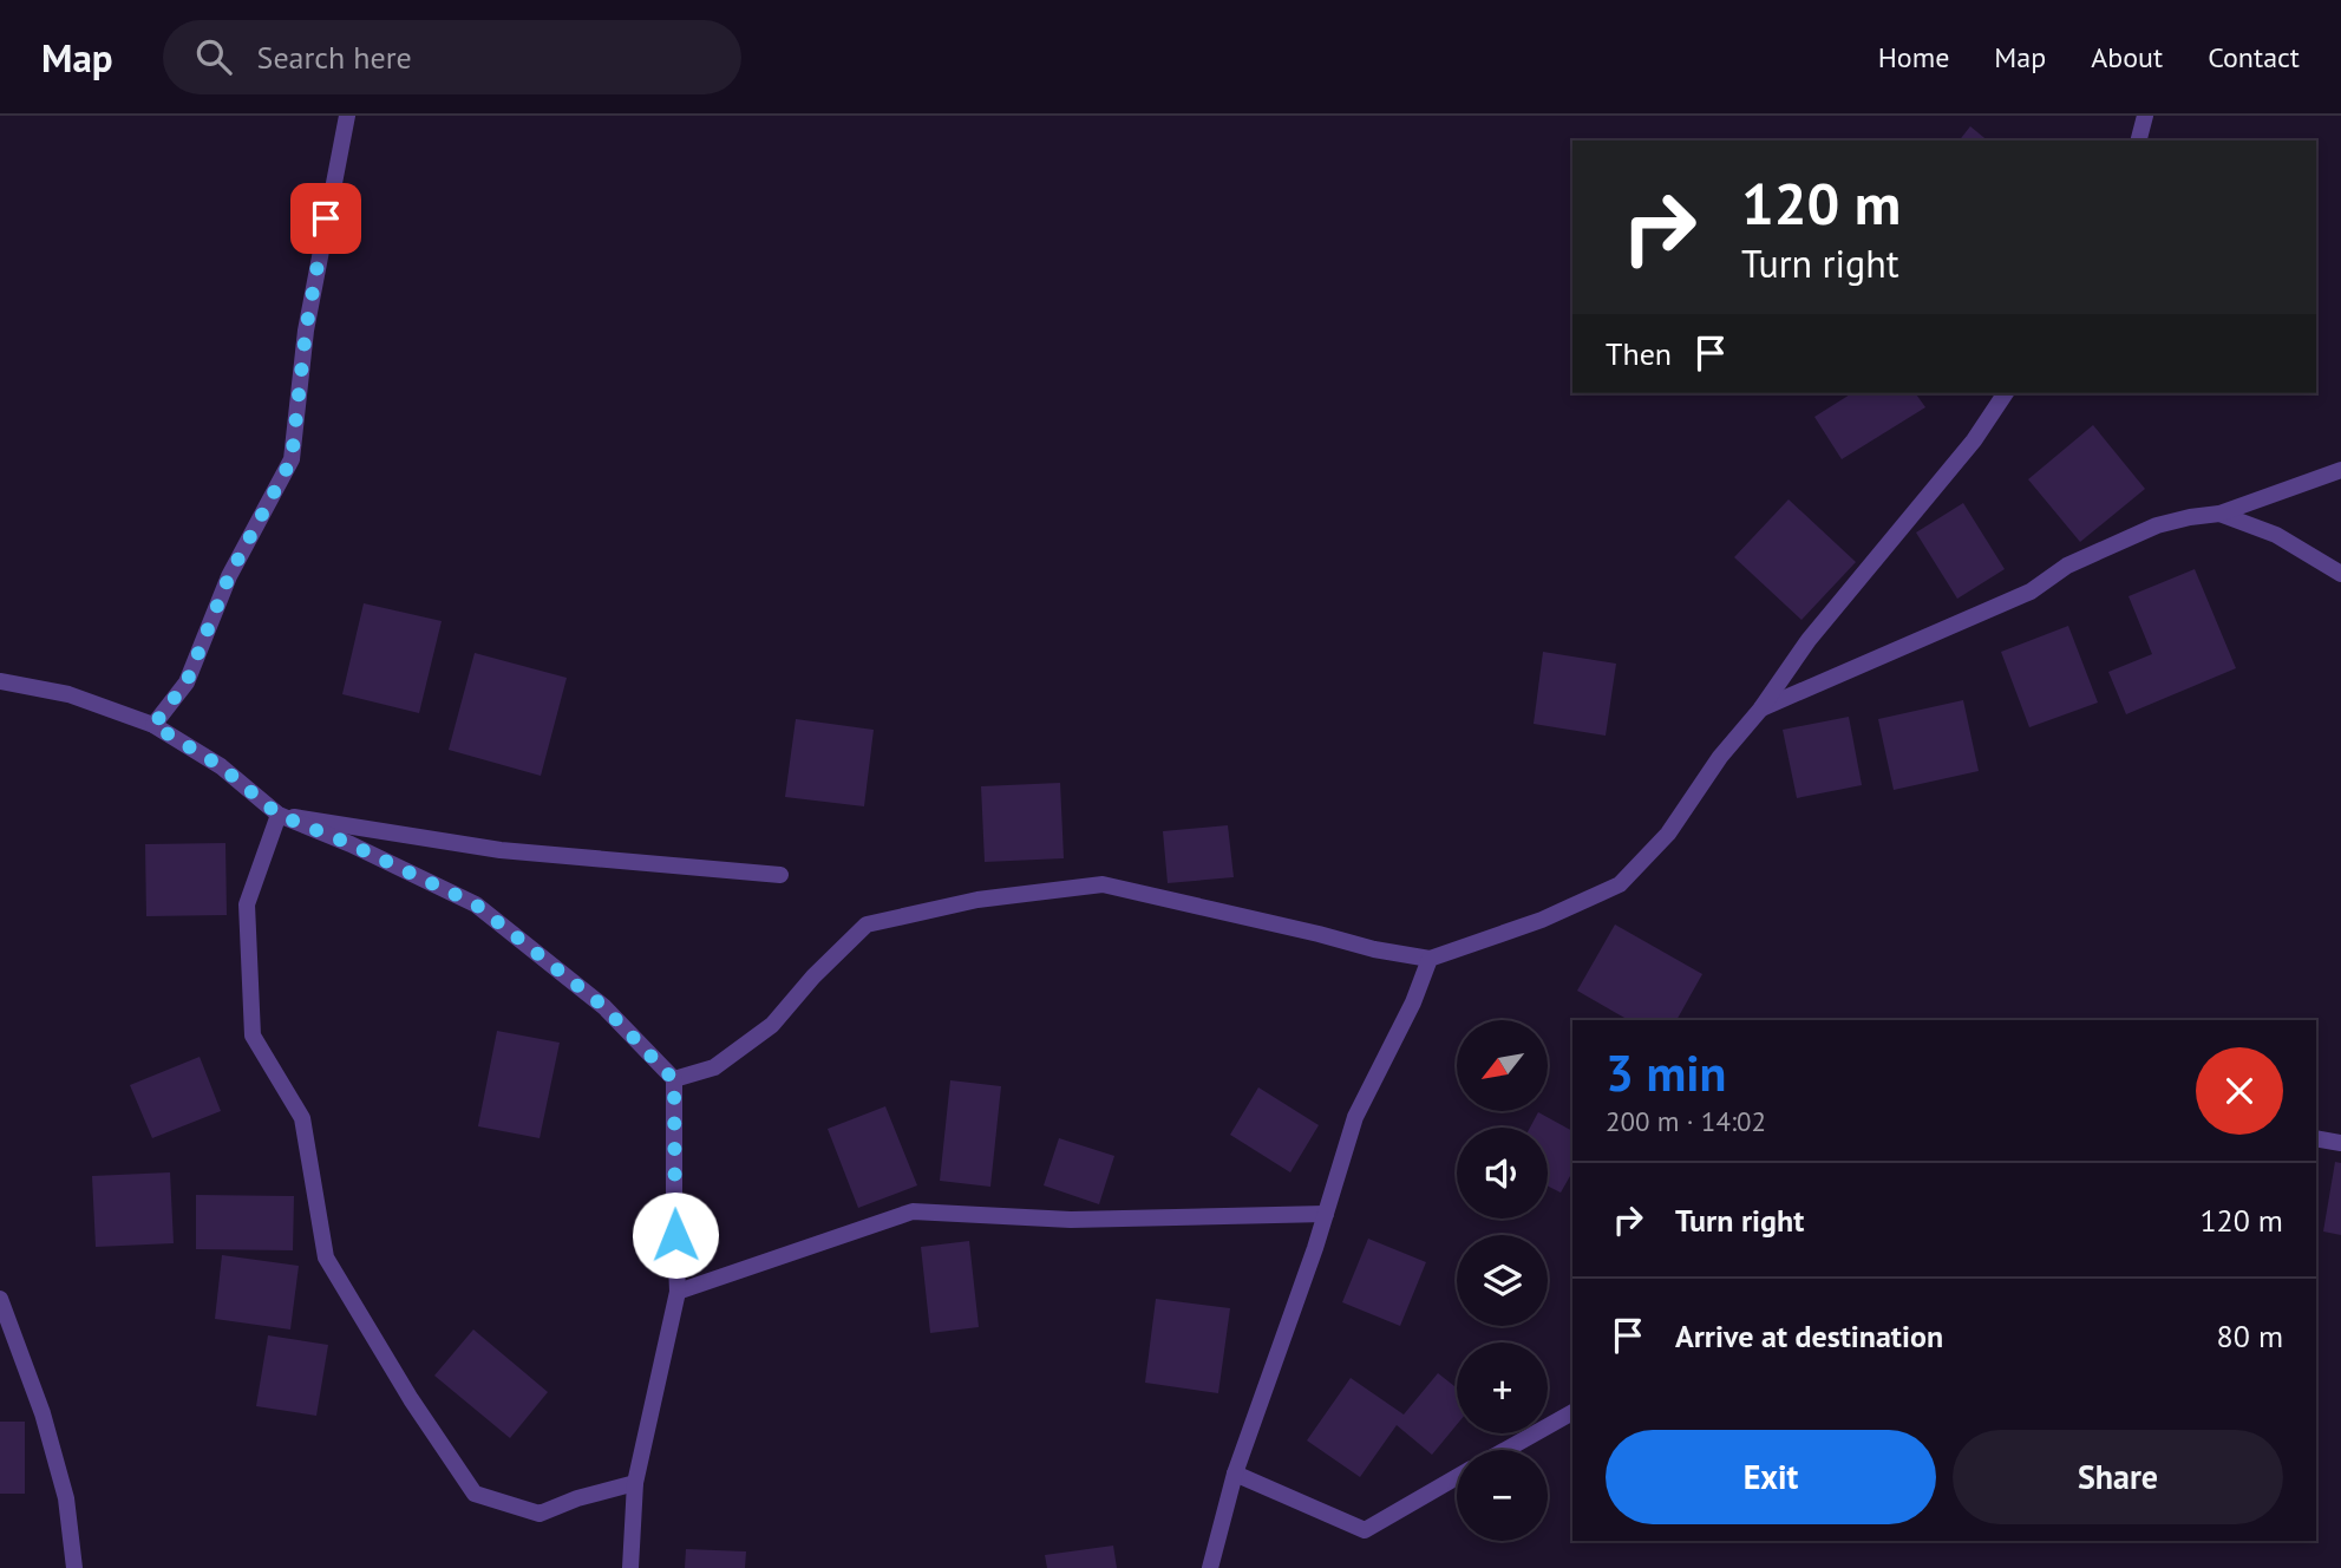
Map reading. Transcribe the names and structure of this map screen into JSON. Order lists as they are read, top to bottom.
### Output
{
  "north": "bottom left",
  "page": {
    "header": "Map",
    "search": "Search here",
    "nav": [
      "Home",
      "Map",
      "About",
      "Contact"
    ],
    "turn": ["120 m", "Turn right"],
    "then": "Then",
    "map_buttons": ["+", "−"],
    "heading": ["3 min", "200 m · 14:02"],
    "list": [
      {
        "name": "Turn right",
        "value": "120 m"
      },
      {
        "name": "Arrive at destination",
        "value": "80 m"
      }
    ],
    "buttons": ["Exit", "Share"]
  }
}
